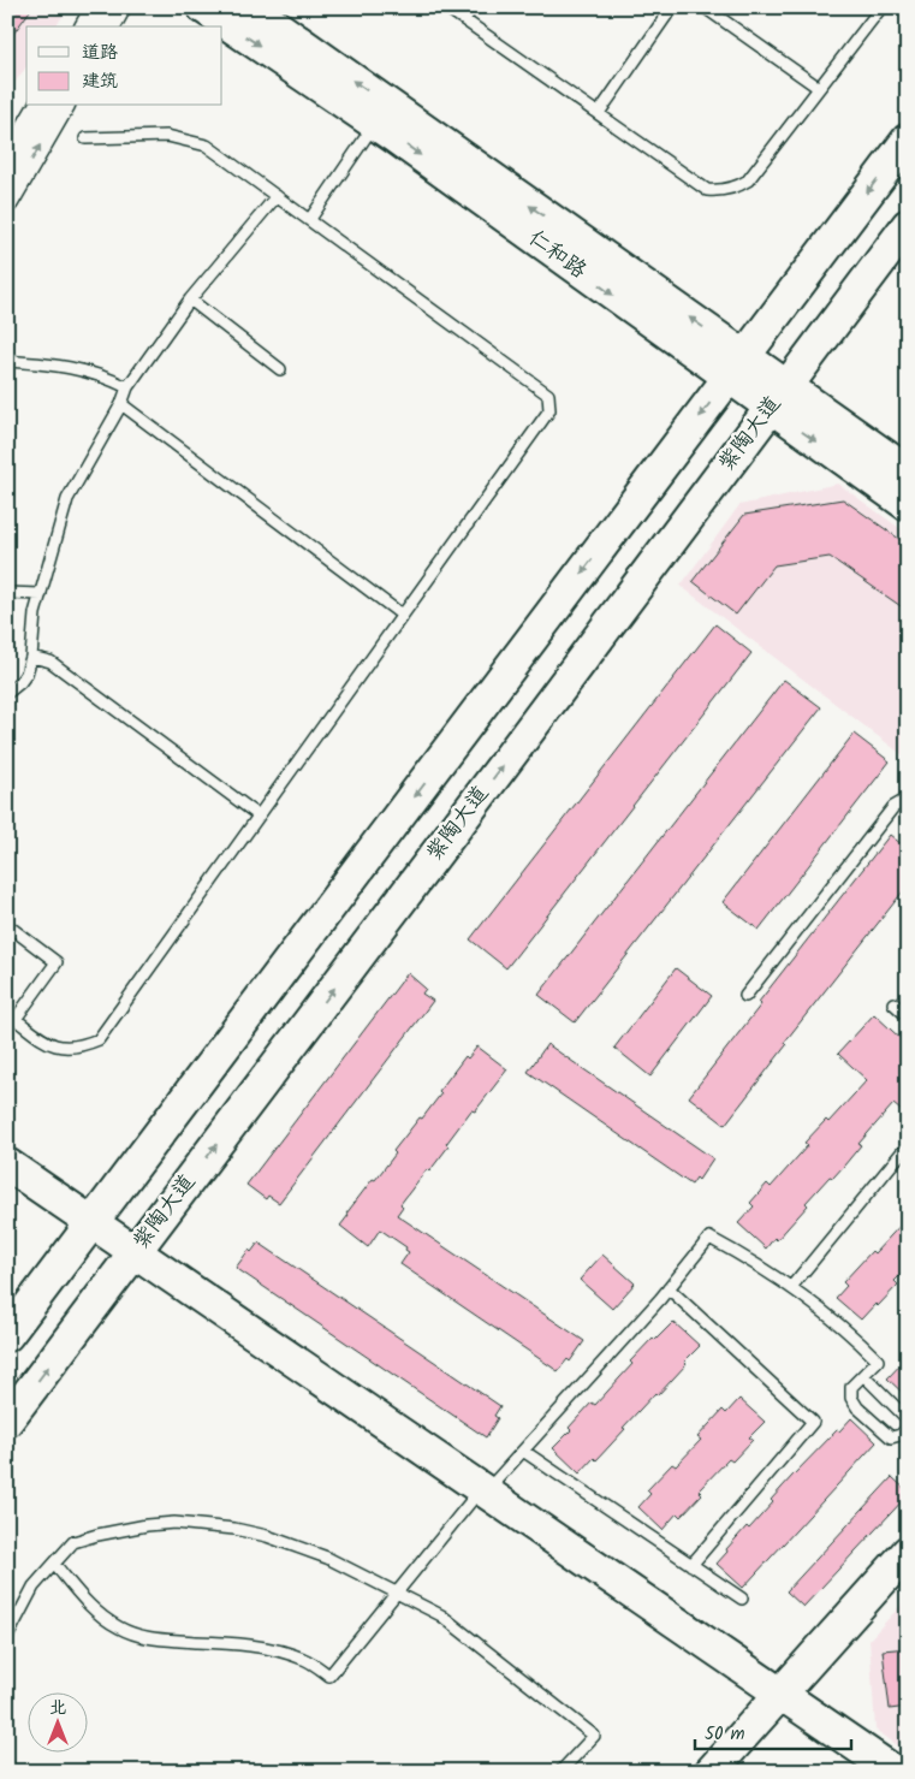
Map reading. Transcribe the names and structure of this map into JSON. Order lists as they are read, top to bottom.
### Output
{
  "streets": {
    "main road": ["仁和路", "紫陶大道"]
  },
  "crossings": [
    ["仁和路", "紫陶大道"]
  ],
  "legend": ["道路", "建筑"],
  "scale_bar": "50 m",
  "north": "top"
}
